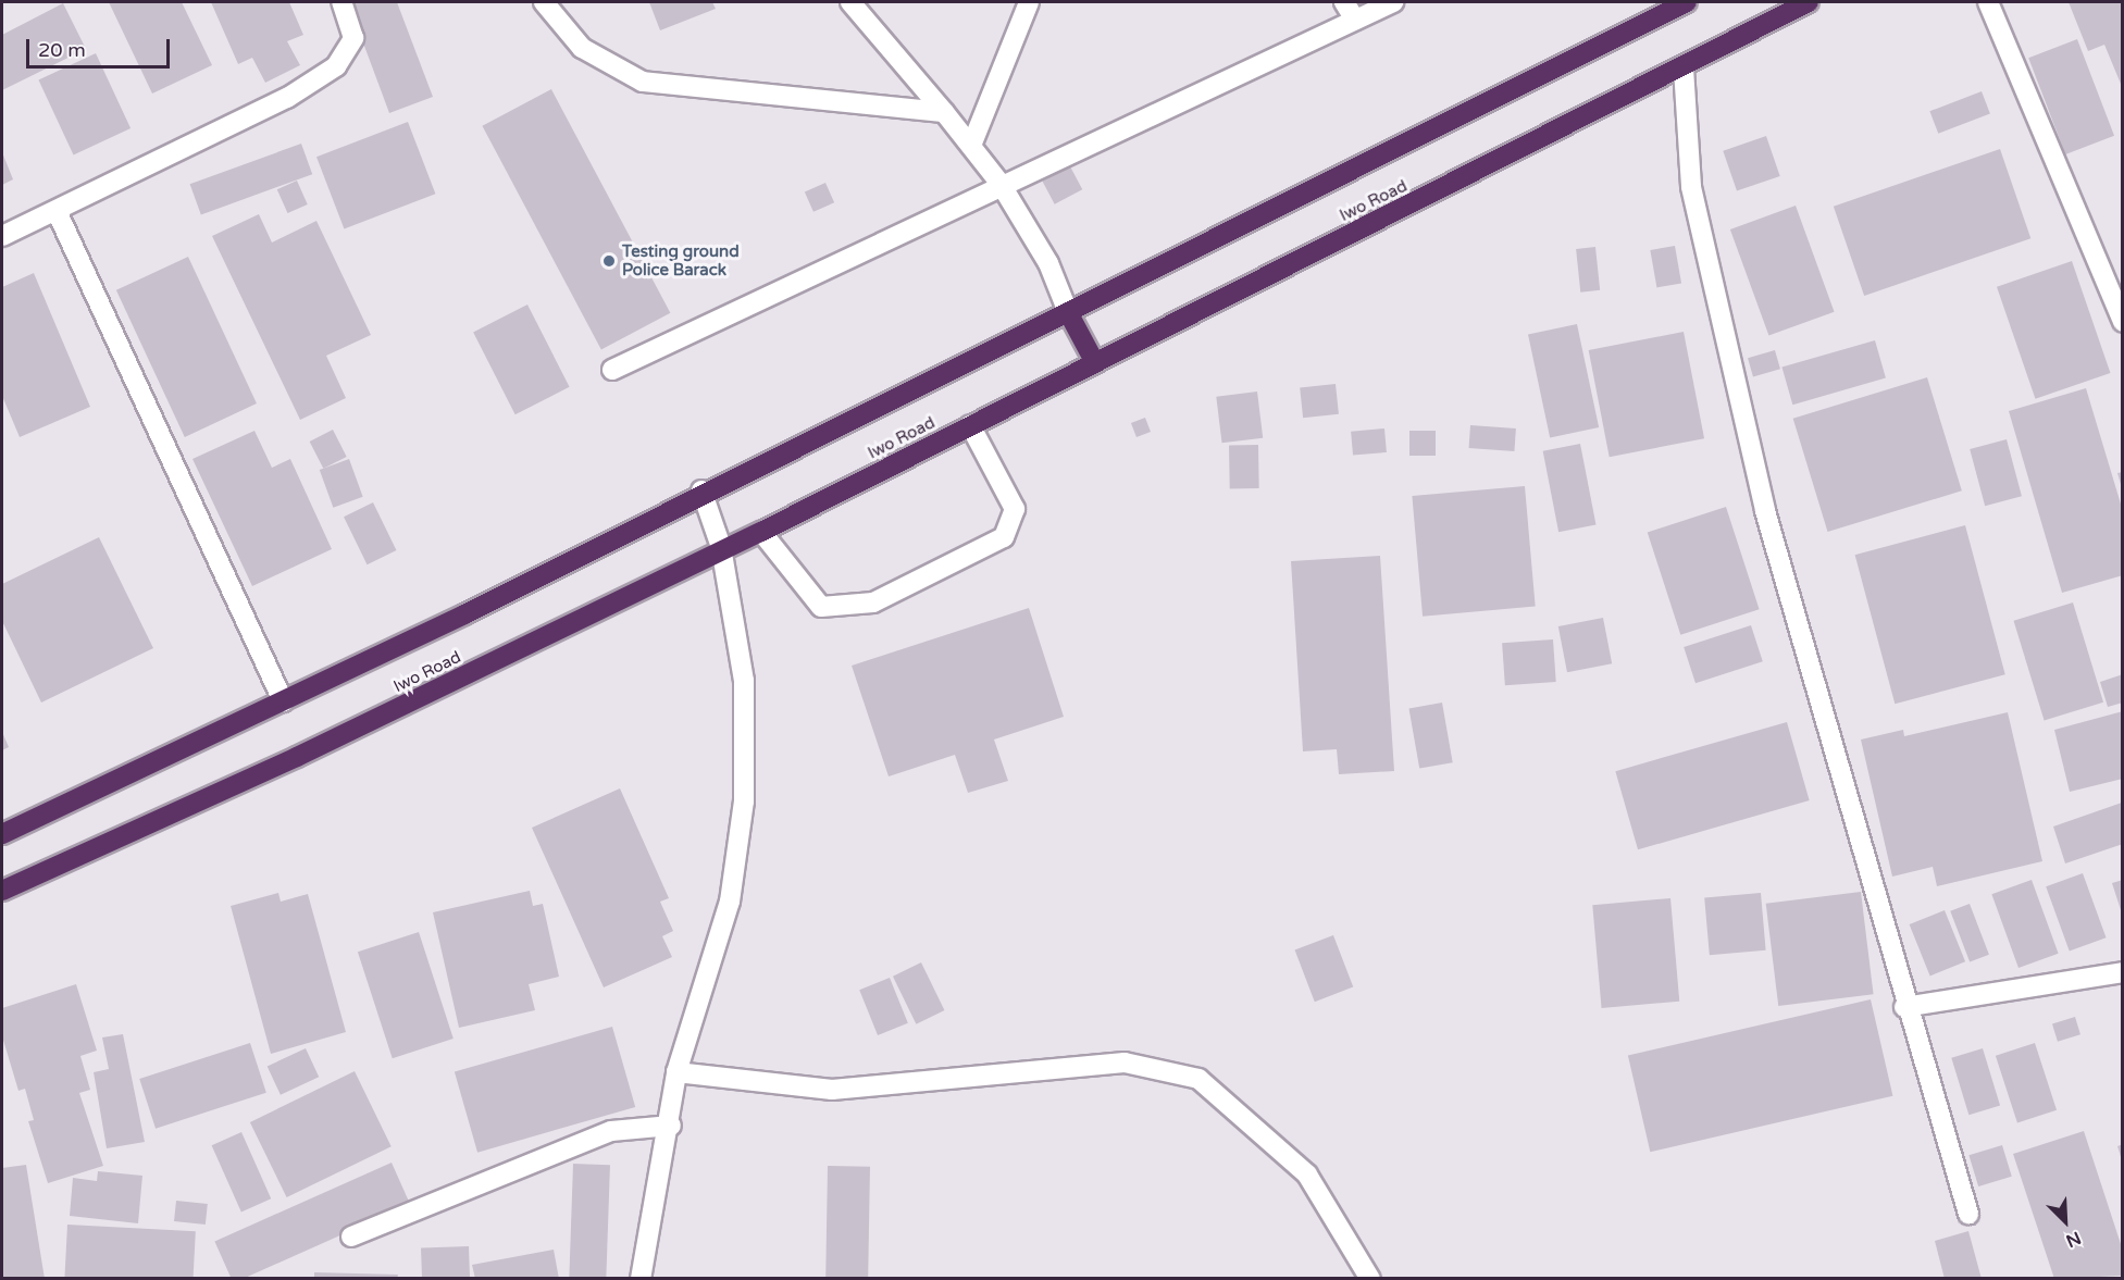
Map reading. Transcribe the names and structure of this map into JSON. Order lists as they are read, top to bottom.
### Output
{
  "streets": {
    "highway": ["Iwo Road"]
  },
  "places": ["Testing ground Police Barack"],
  "scale_bar": "20 m",
  "north": "bottom right"
}
